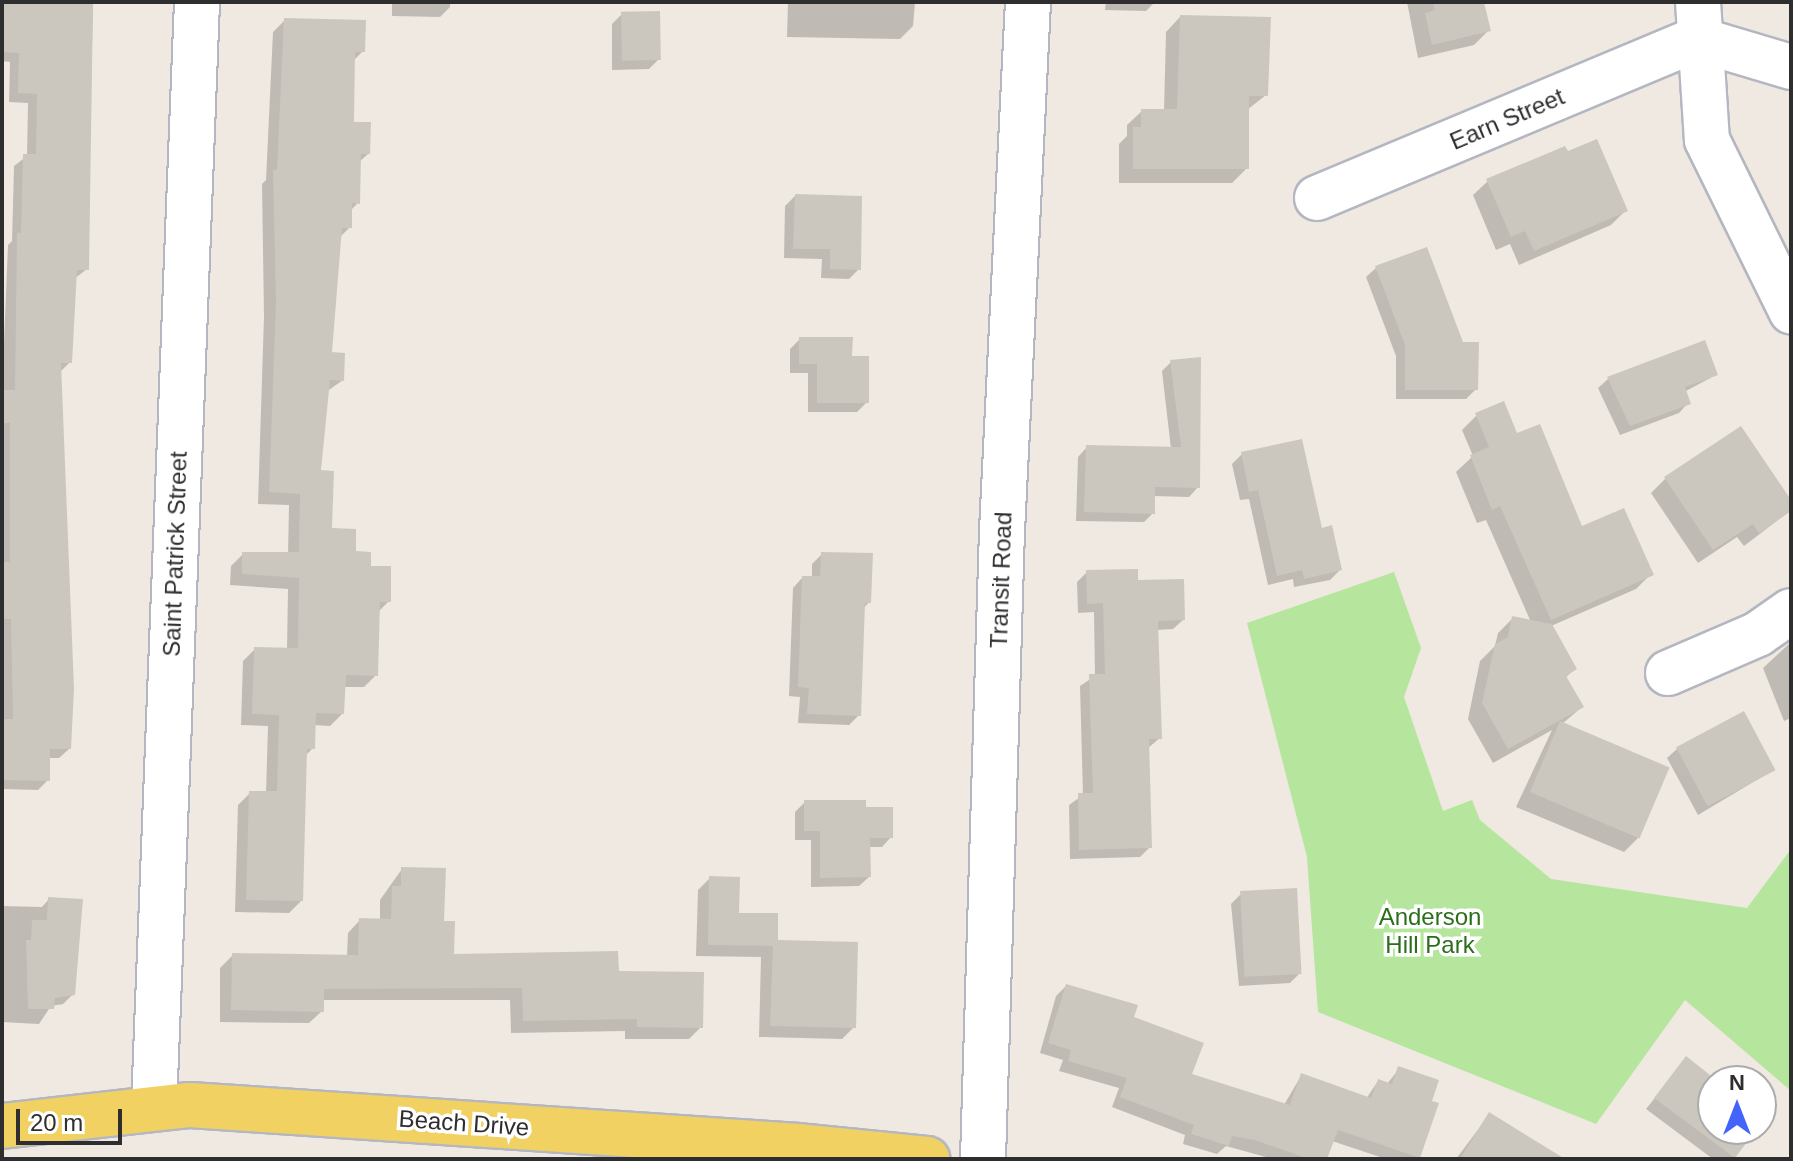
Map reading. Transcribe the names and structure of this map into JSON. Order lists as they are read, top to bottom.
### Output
{
  "streets": {
    "main road": ["Beach Drive"],
    "street": ["Earn Street", "Saint Patrick Street", "Transit Road"]
  },
  "crossings": [
    ["Saint Patrick Street", "Beach Drive"]
  ],
  "parks": ["Anderson Hill Park"],
  "scale_bar": "20 m",
  "north": "top"
}
